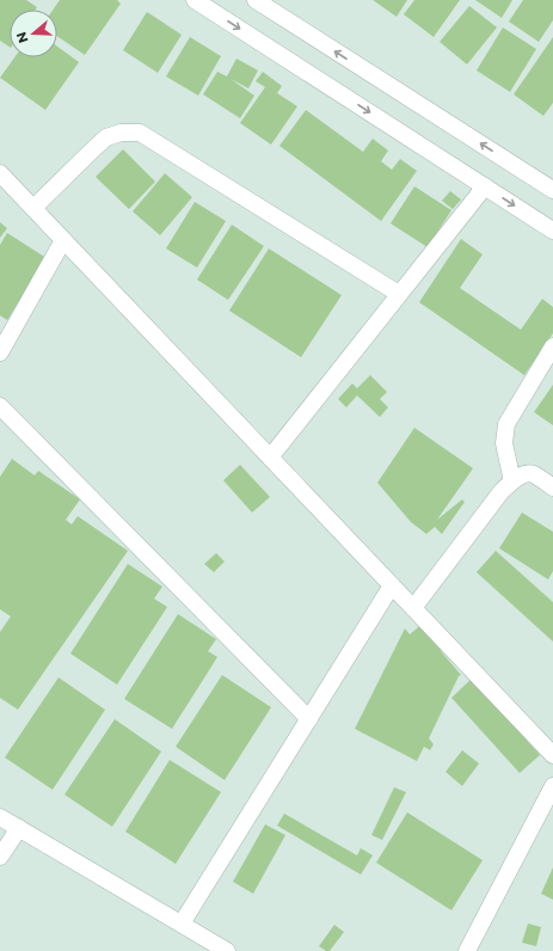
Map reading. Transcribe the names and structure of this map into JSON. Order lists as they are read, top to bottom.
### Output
{
  "north": "left"
}
